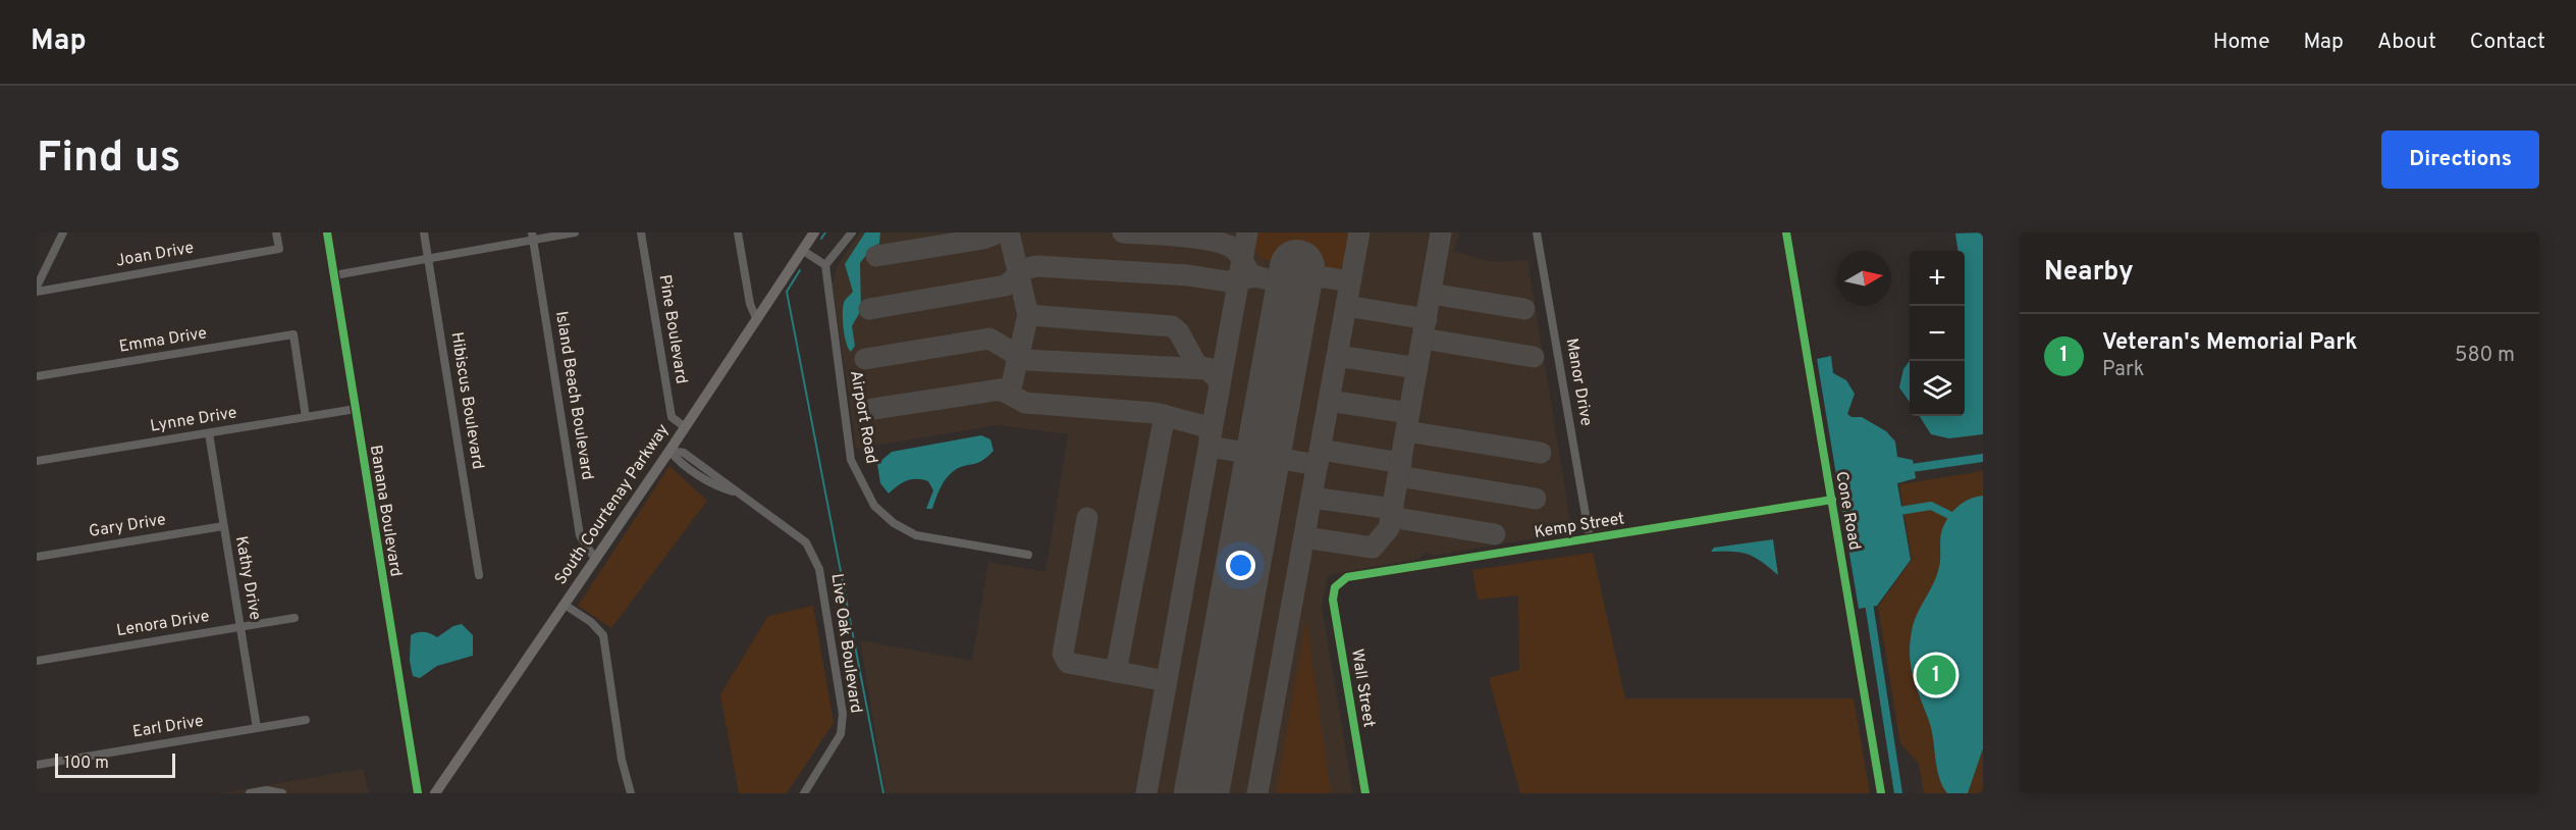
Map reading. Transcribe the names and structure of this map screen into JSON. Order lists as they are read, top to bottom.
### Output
{
  "streets": {
    "main road": ["South Courtenay Parkway"],
    "street": [
      "Joan Drive",
      "Pine Boulevard",
      "Emma Drive",
      "Manor Drive",
      "Island Beach Boulevard",
      "Hibiscus Boulevard",
      "Airport Road",
      "Lynne Drive",
      "Banana Boulevard",
      "Cone Road",
      "Gary Drive",
      "Kemp Street",
      "Kathy Drive",
      "Lenora Drive",
      "Live Oak Boulevard",
      "Wall Street",
      "Earl Drive"
    ]
  },
  "crossings": [
    ["Pine Boulevard", "South Courtenay Parkway"],
    ["Emma Drive", "Lynne Drive"],
    ["Manor Drive", "Kemp Street"],
    ["Island Beach Boulevard", "South Courtenay Parkway"],
    ["Lynne Drive", "Banana Boulevard"],
    ["Lynne Drive", "Kathy Drive"],
    ["South Courtenay Parkway", "Live Oak Boulevard"],
    ["Cone Road", "Kemp Street"],
    ["Gary Drive", "Kathy Drive"],
    ["Kemp Street", "Wall Street"],
    ["Kathy Drive", "Lenora Drive"],
    ["Kathy Drive", "Earl Drive"]
  ],
  "scale_bar": "100 m",
  "north": "right",
  "page": {
    "header": "Map",
    "nav": [
      "Home",
      "Map",
      "About",
      "Contact"
    ],
    "buttons": "Directions",
    "title": "Find us",
    "heading": "Nearby",
    "map_buttons": ["+", "−"],
    "list": [
      {
        "mark": "1",
        "name": "Veteran's Memorial Park",
        "note": "Park",
        "value": "580 m"
      }
    ],
    "pins": "1",
    "scale": "100 m"
  }
}
